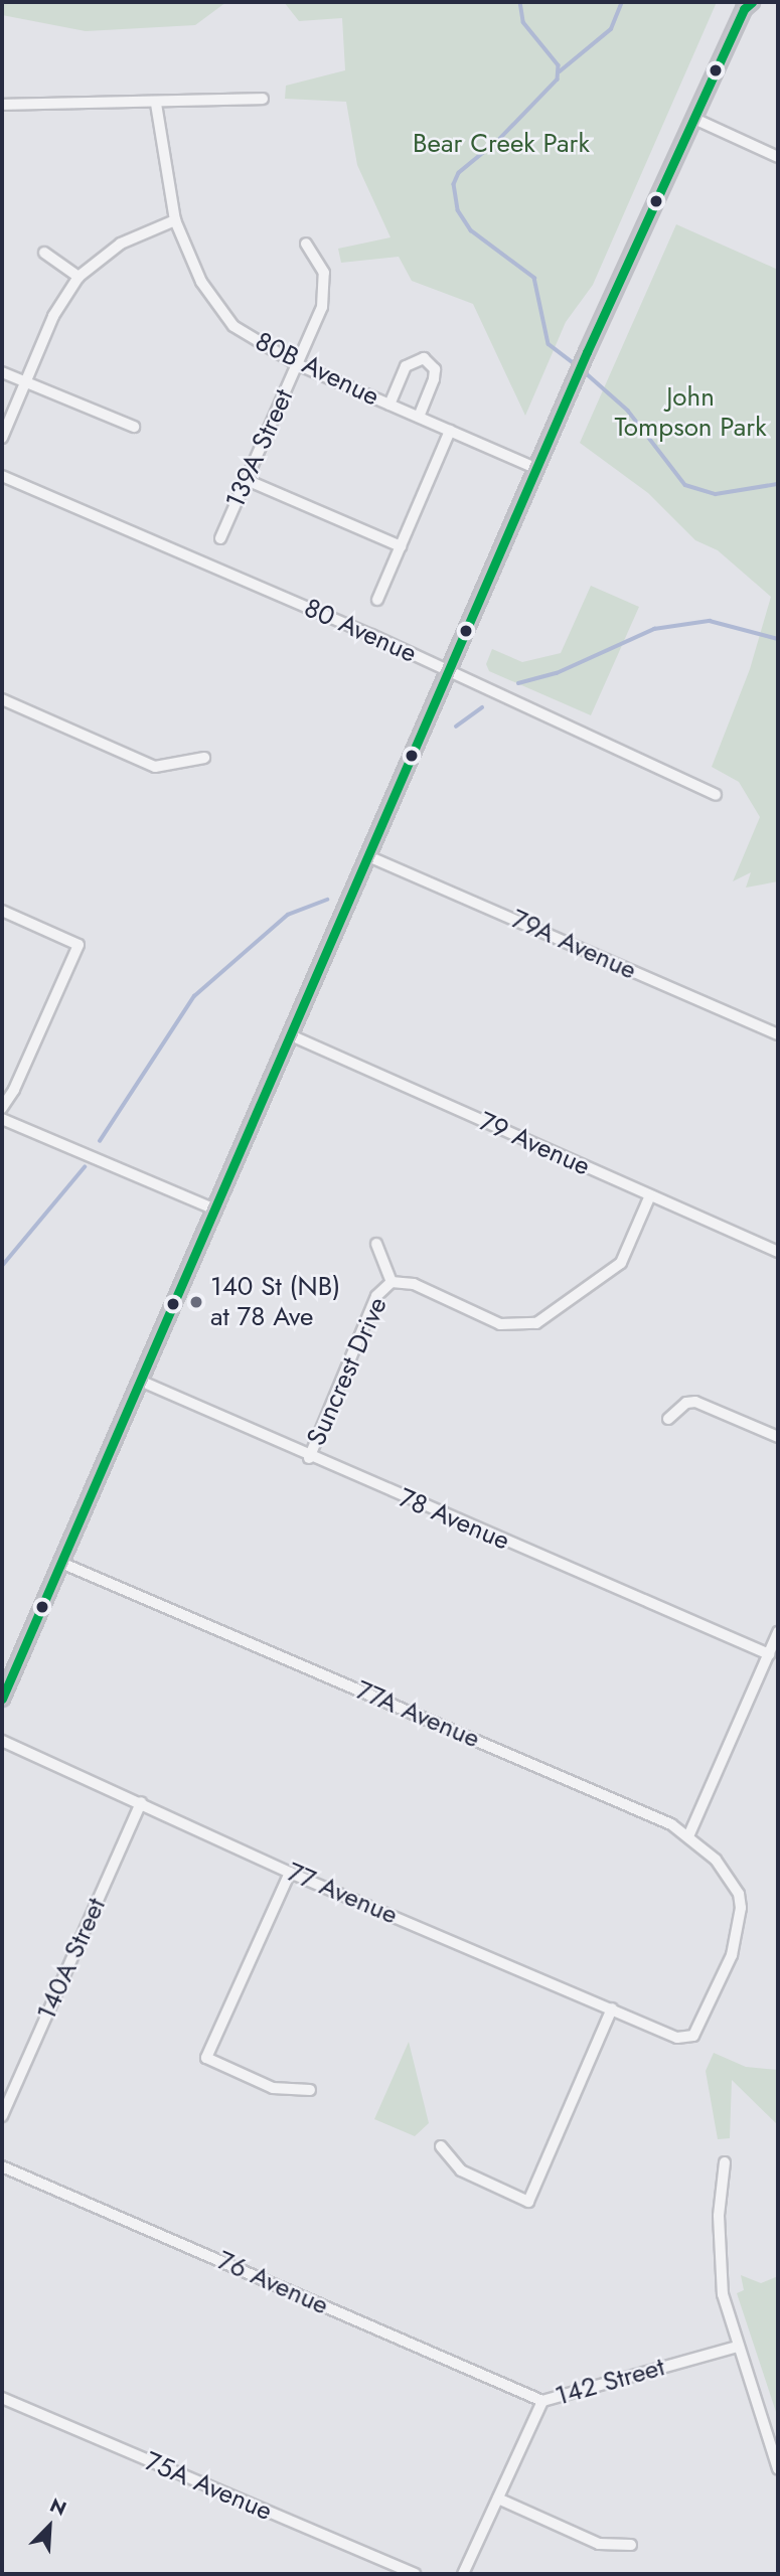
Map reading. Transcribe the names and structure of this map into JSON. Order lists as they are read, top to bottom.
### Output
{
  "streets": {
    "street": [
      "80B Avenue",
      "139A Street",
      "80 Avenue",
      "79A Avenue",
      "79 Avenue",
      "Suncrest Drive",
      "78 Avenue",
      "77A Avenue",
      "77 Avenue",
      "140A Street",
      "76 Avenue",
      "142 Street",
      "75A Avenue"
    ]
  },
  "crossings": [
    ["80B Avenue", "139A Street"],
    ["79 Avenue", "Suncrest Drive"],
    ["Suncrest Drive", "78 Avenue"],
    ["77A Avenue", "77 Avenue"],
    ["77 Avenue", "140A Street"],
    ["76 Avenue", "142 Street"]
  ],
  "parks": ["Bear Creek Park", "John Tompson Park"],
  "places": ["140 St (NB) at 78 Ave"],
  "north": "top right"
}
